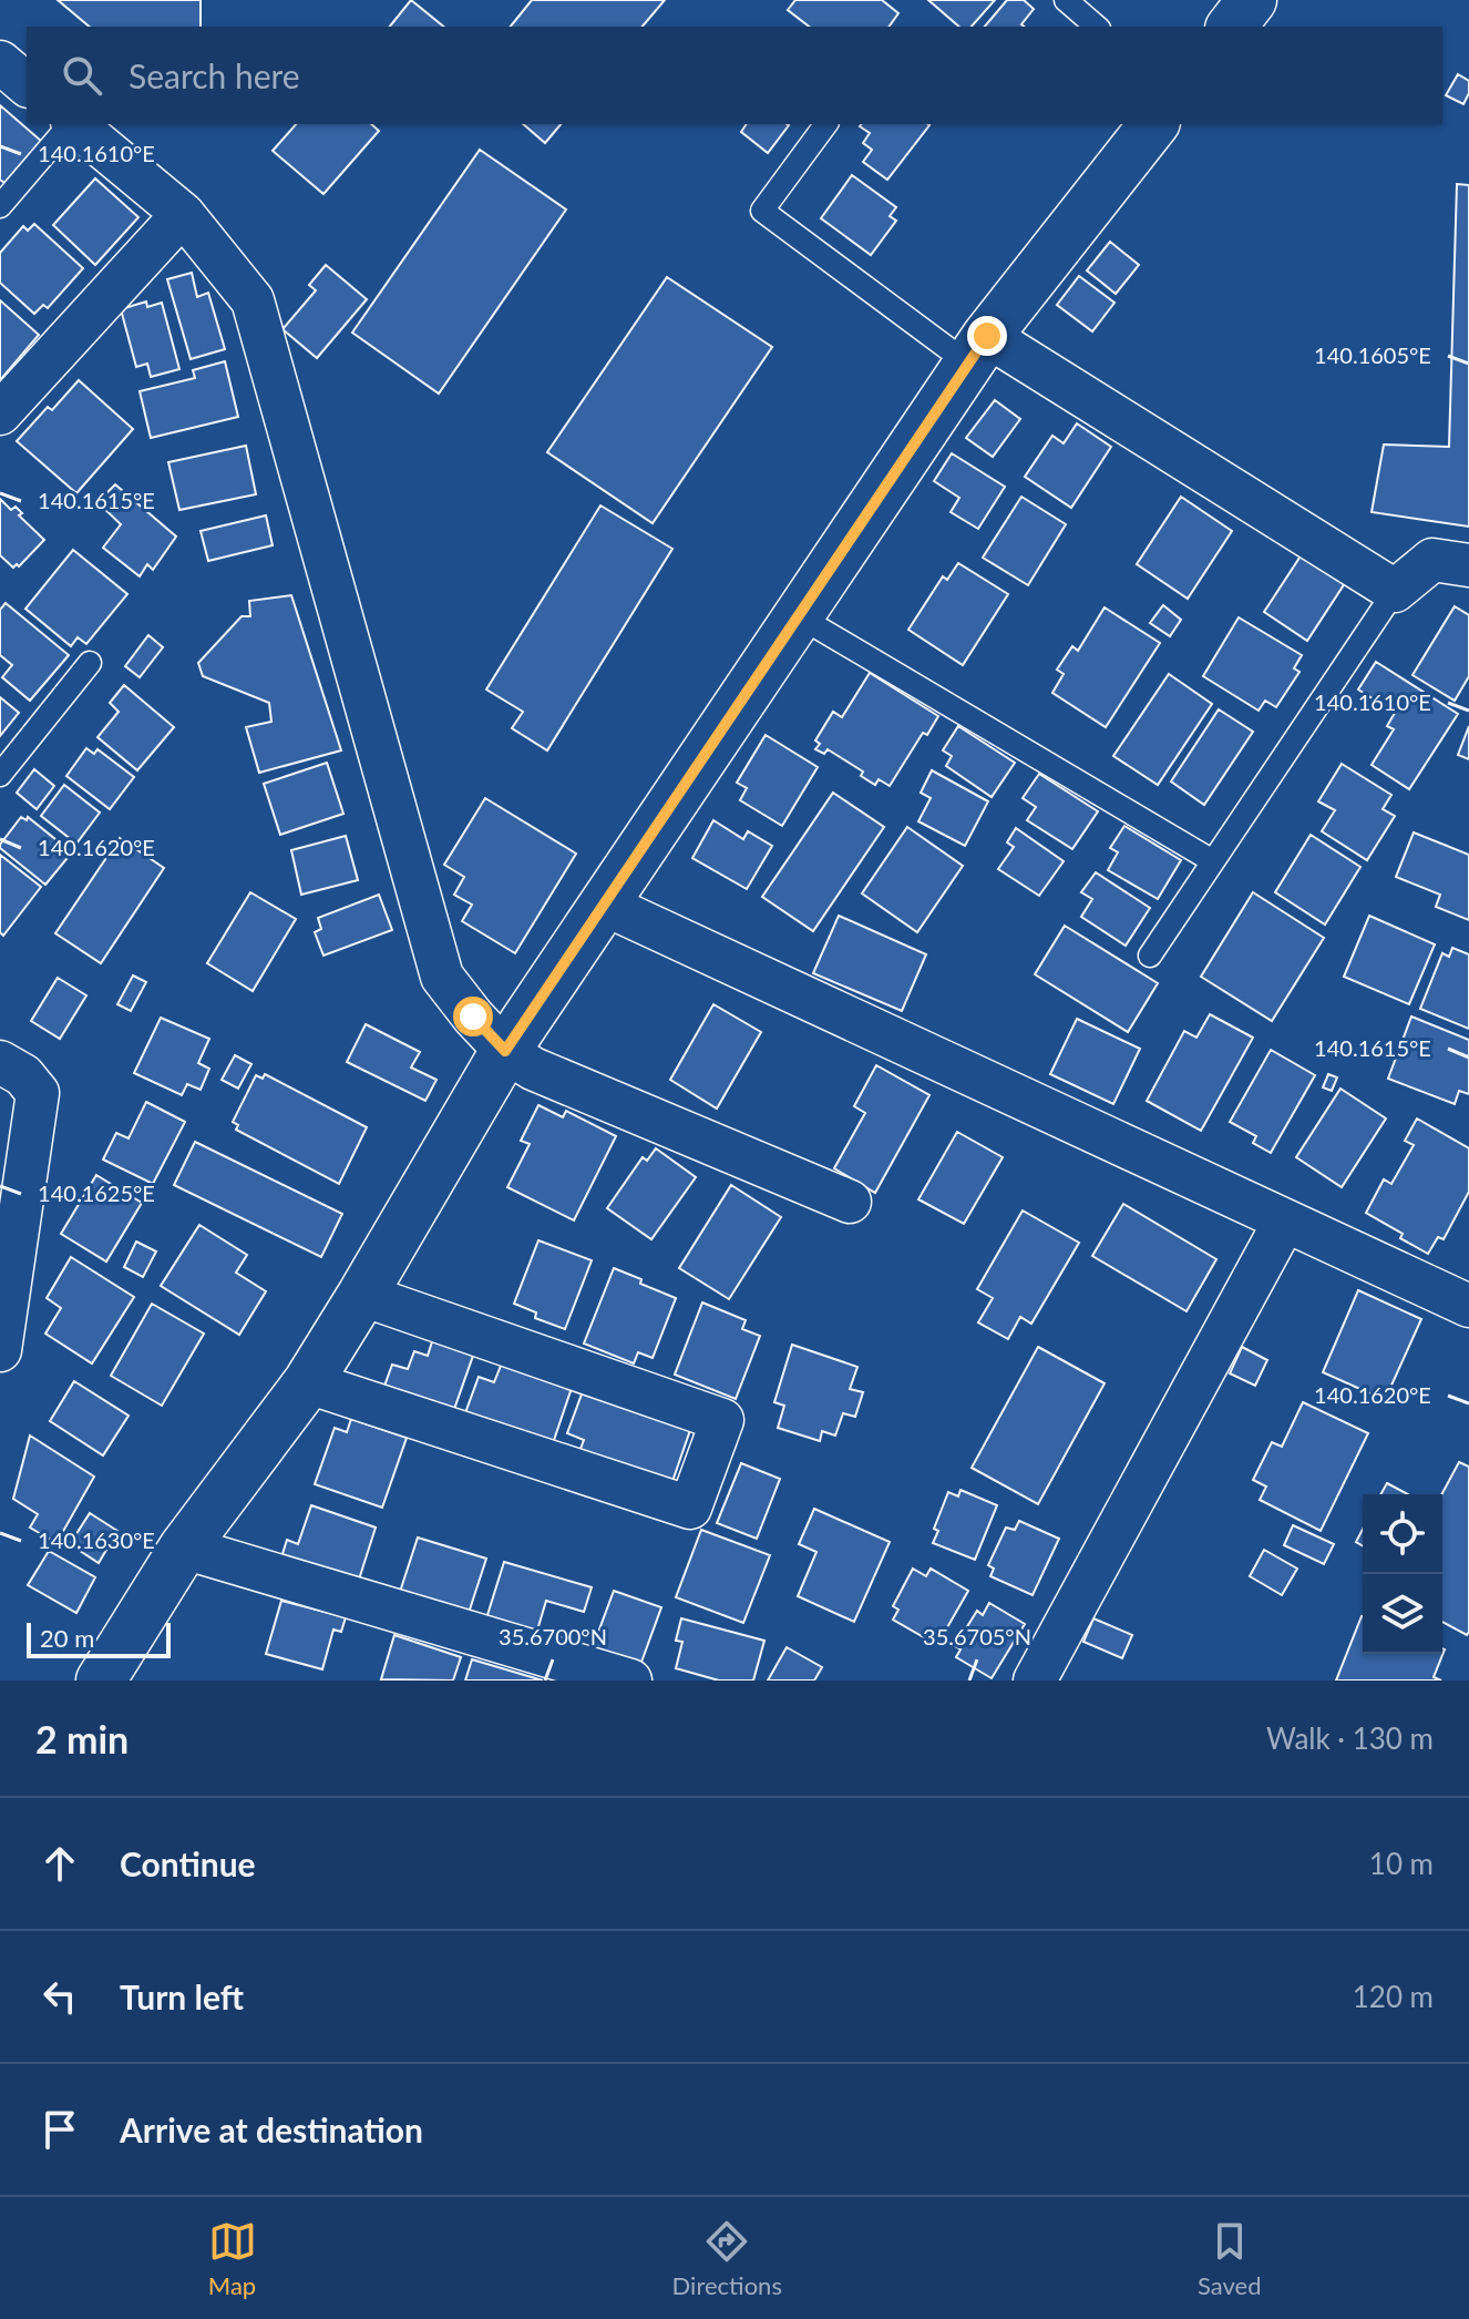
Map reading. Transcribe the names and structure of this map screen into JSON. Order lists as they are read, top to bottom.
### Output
{
  "scale_bar": "20 m",
  "page": {
    "search": "Search here",
    "scale": "20 m",
    "heading": ["2 min", "Walk · 130 m"],
    "list": [
      ["Continue", "10 m"],
      ["Turn left", "120 m"],
      "Arrive at destination"
    ],
    "nav": ["Map", "Directions", "Saved"]
  },
  "coordinates": [
    "140.1610°E",
    "140.1605°E",
    "140.1615°E",
    "140.1620°E",
    "140.1625°E",
    "140.1630°E",
    "35.6700°N",
    "35.6705°N"
  ]
}
